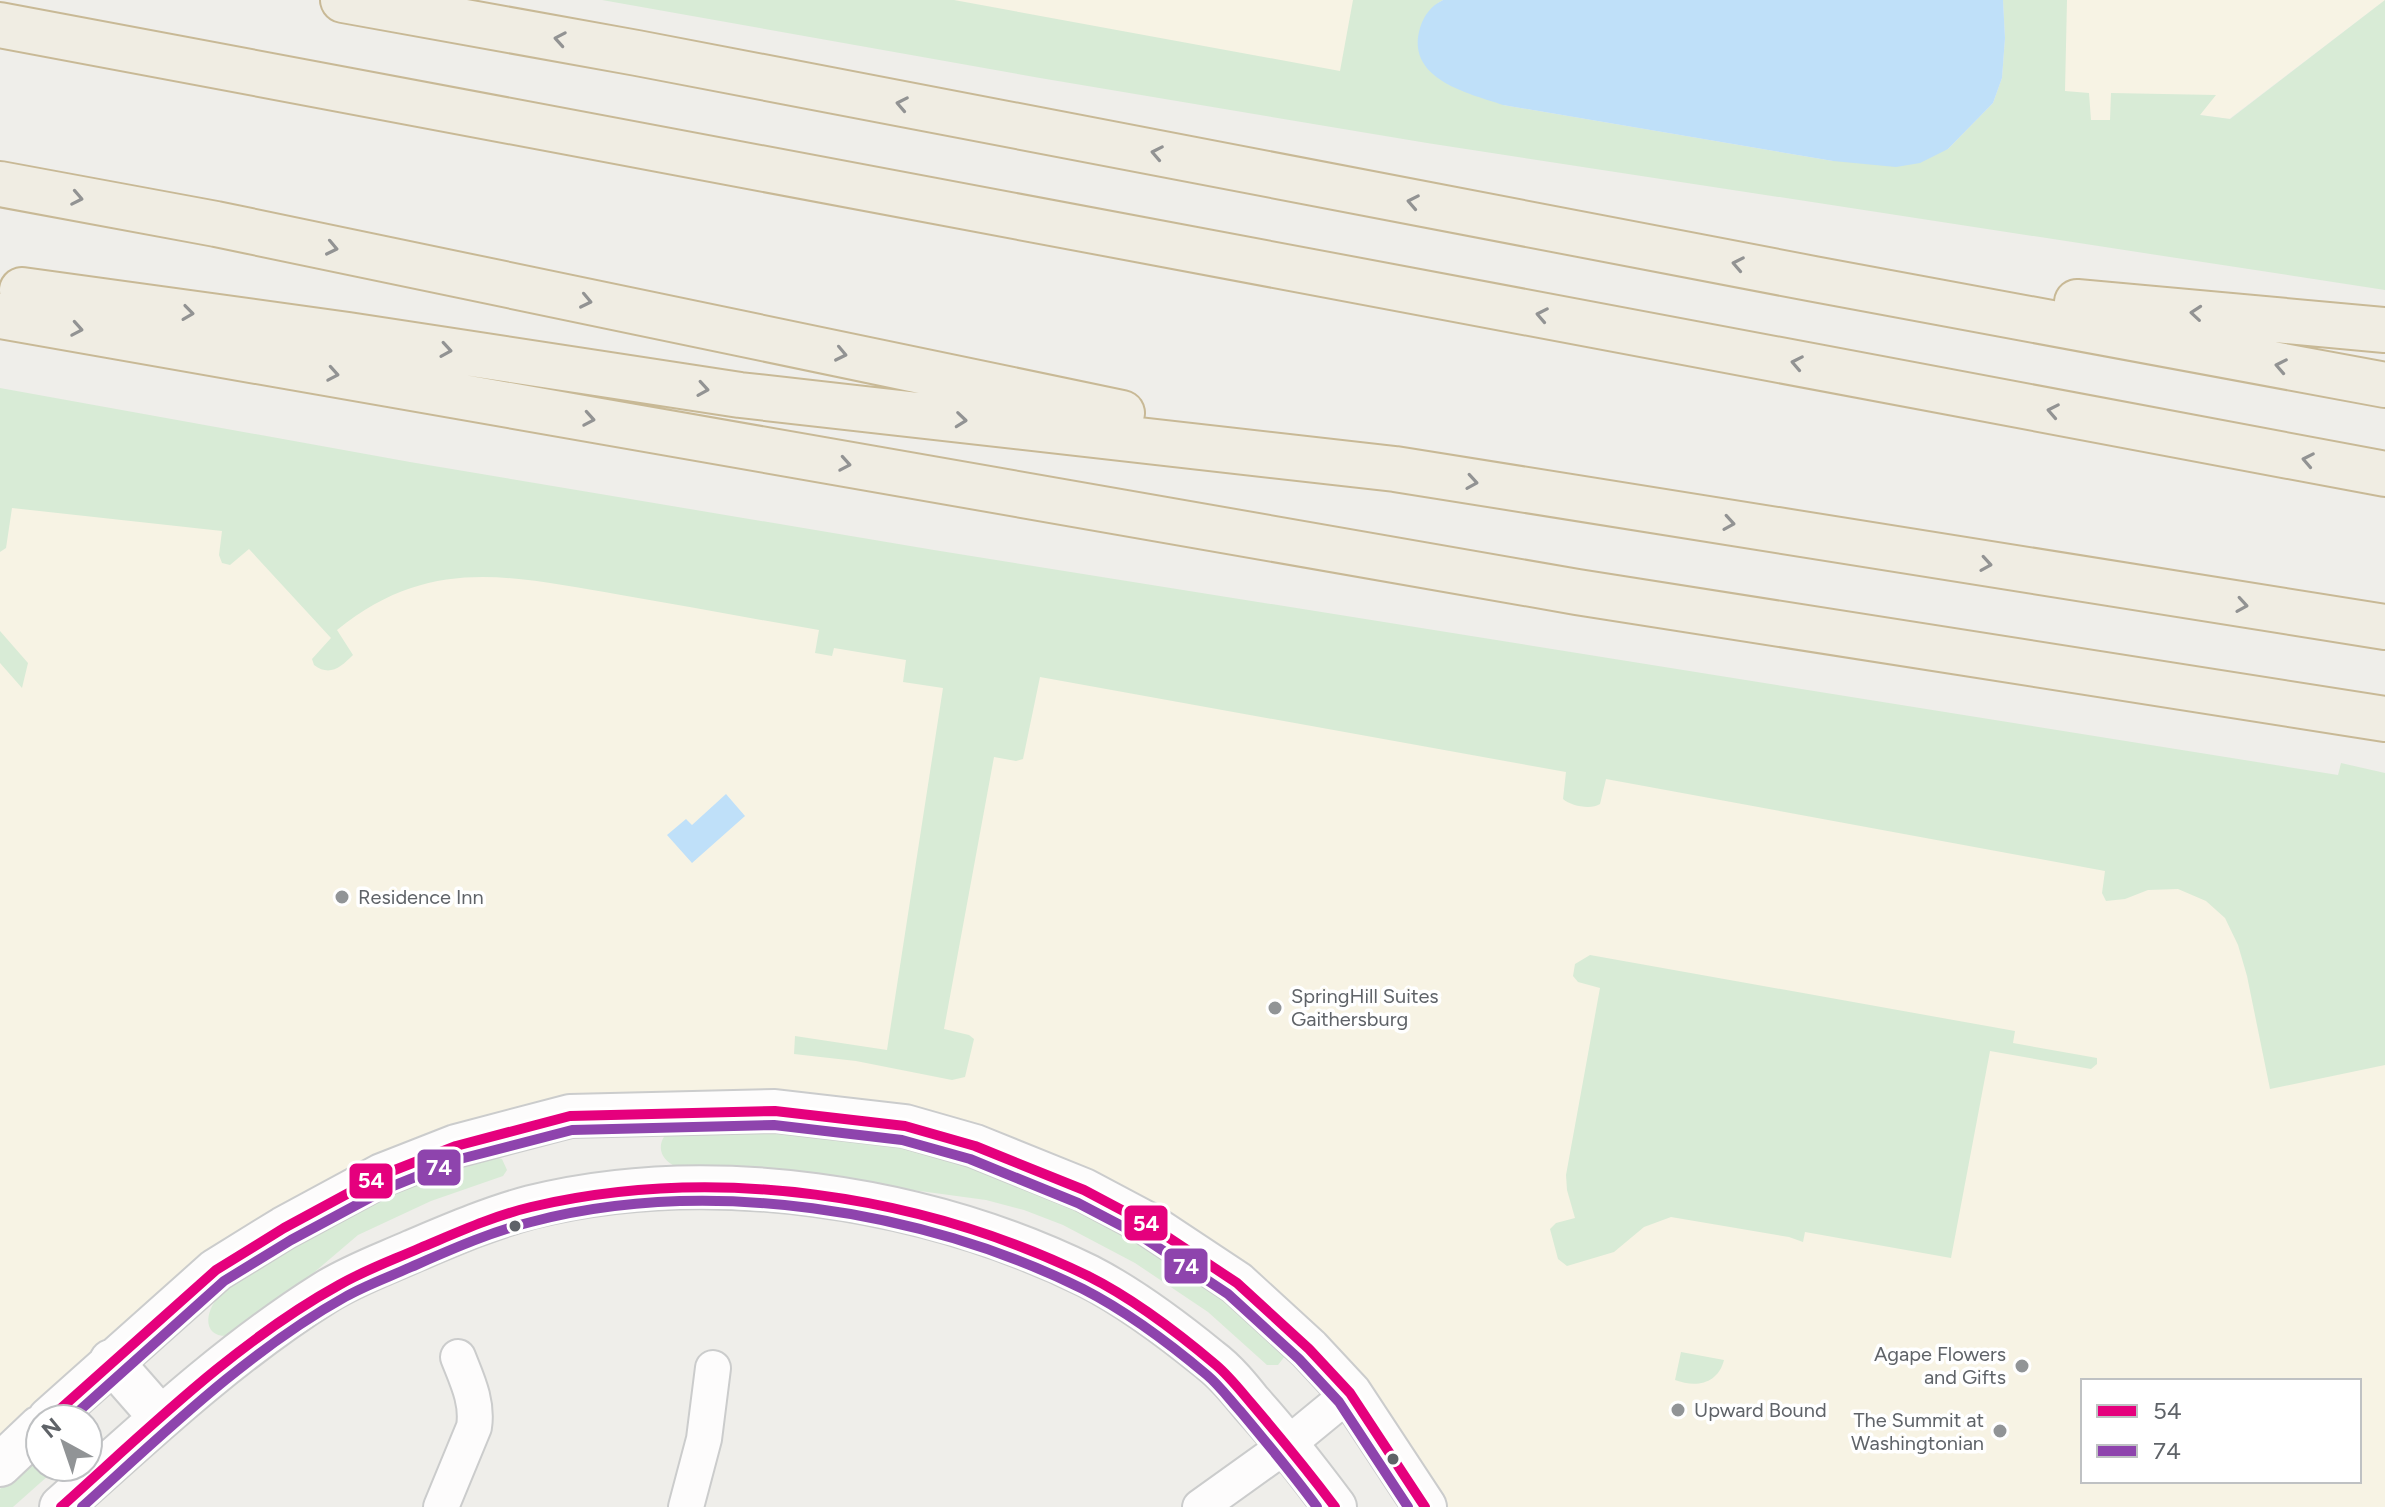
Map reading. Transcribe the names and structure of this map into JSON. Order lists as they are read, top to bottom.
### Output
{
  "places": [
    "Residence Inn",
    "SpringHill Suites Gaithersburg",
    "Agape Flowers and Gifts",
    "Upward Bound",
    "The Summit at Washingtonian"
  ],
  "lines": ["transit line 54", "transit line 74"],
  "legend": ["54", "74"],
  "north": "top left"
}
